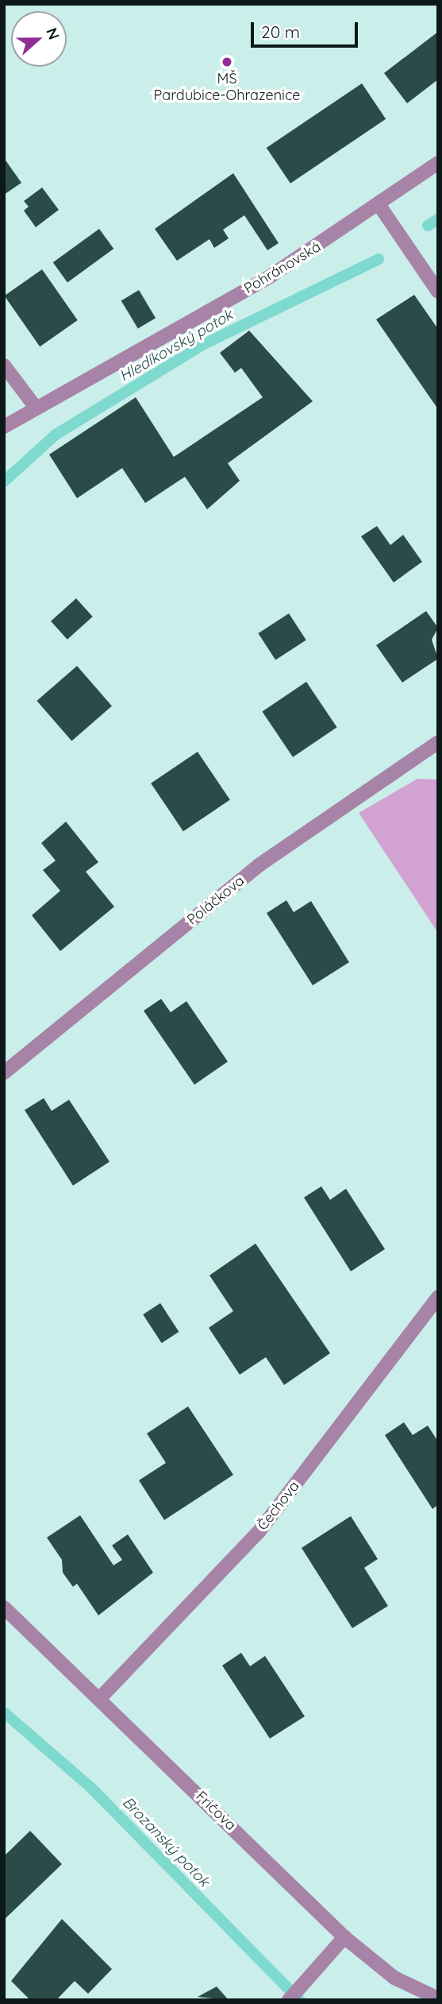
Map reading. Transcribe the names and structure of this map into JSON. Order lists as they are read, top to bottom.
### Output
{
  "streets": {
    "street": [
      "Pohránovská",
      "Poláčkova",
      "Čechova",
      "Fričova"
    ]
  },
  "crossings": [
    ["Čechova", "Fričova"]
  ],
  "water": ["Hledíkovský potok", "Brozanský potok"],
  "places": ["MŠ Pardubice-Ohrazenice"],
  "scale_bar": "20 m",
  "north": "right"
}
